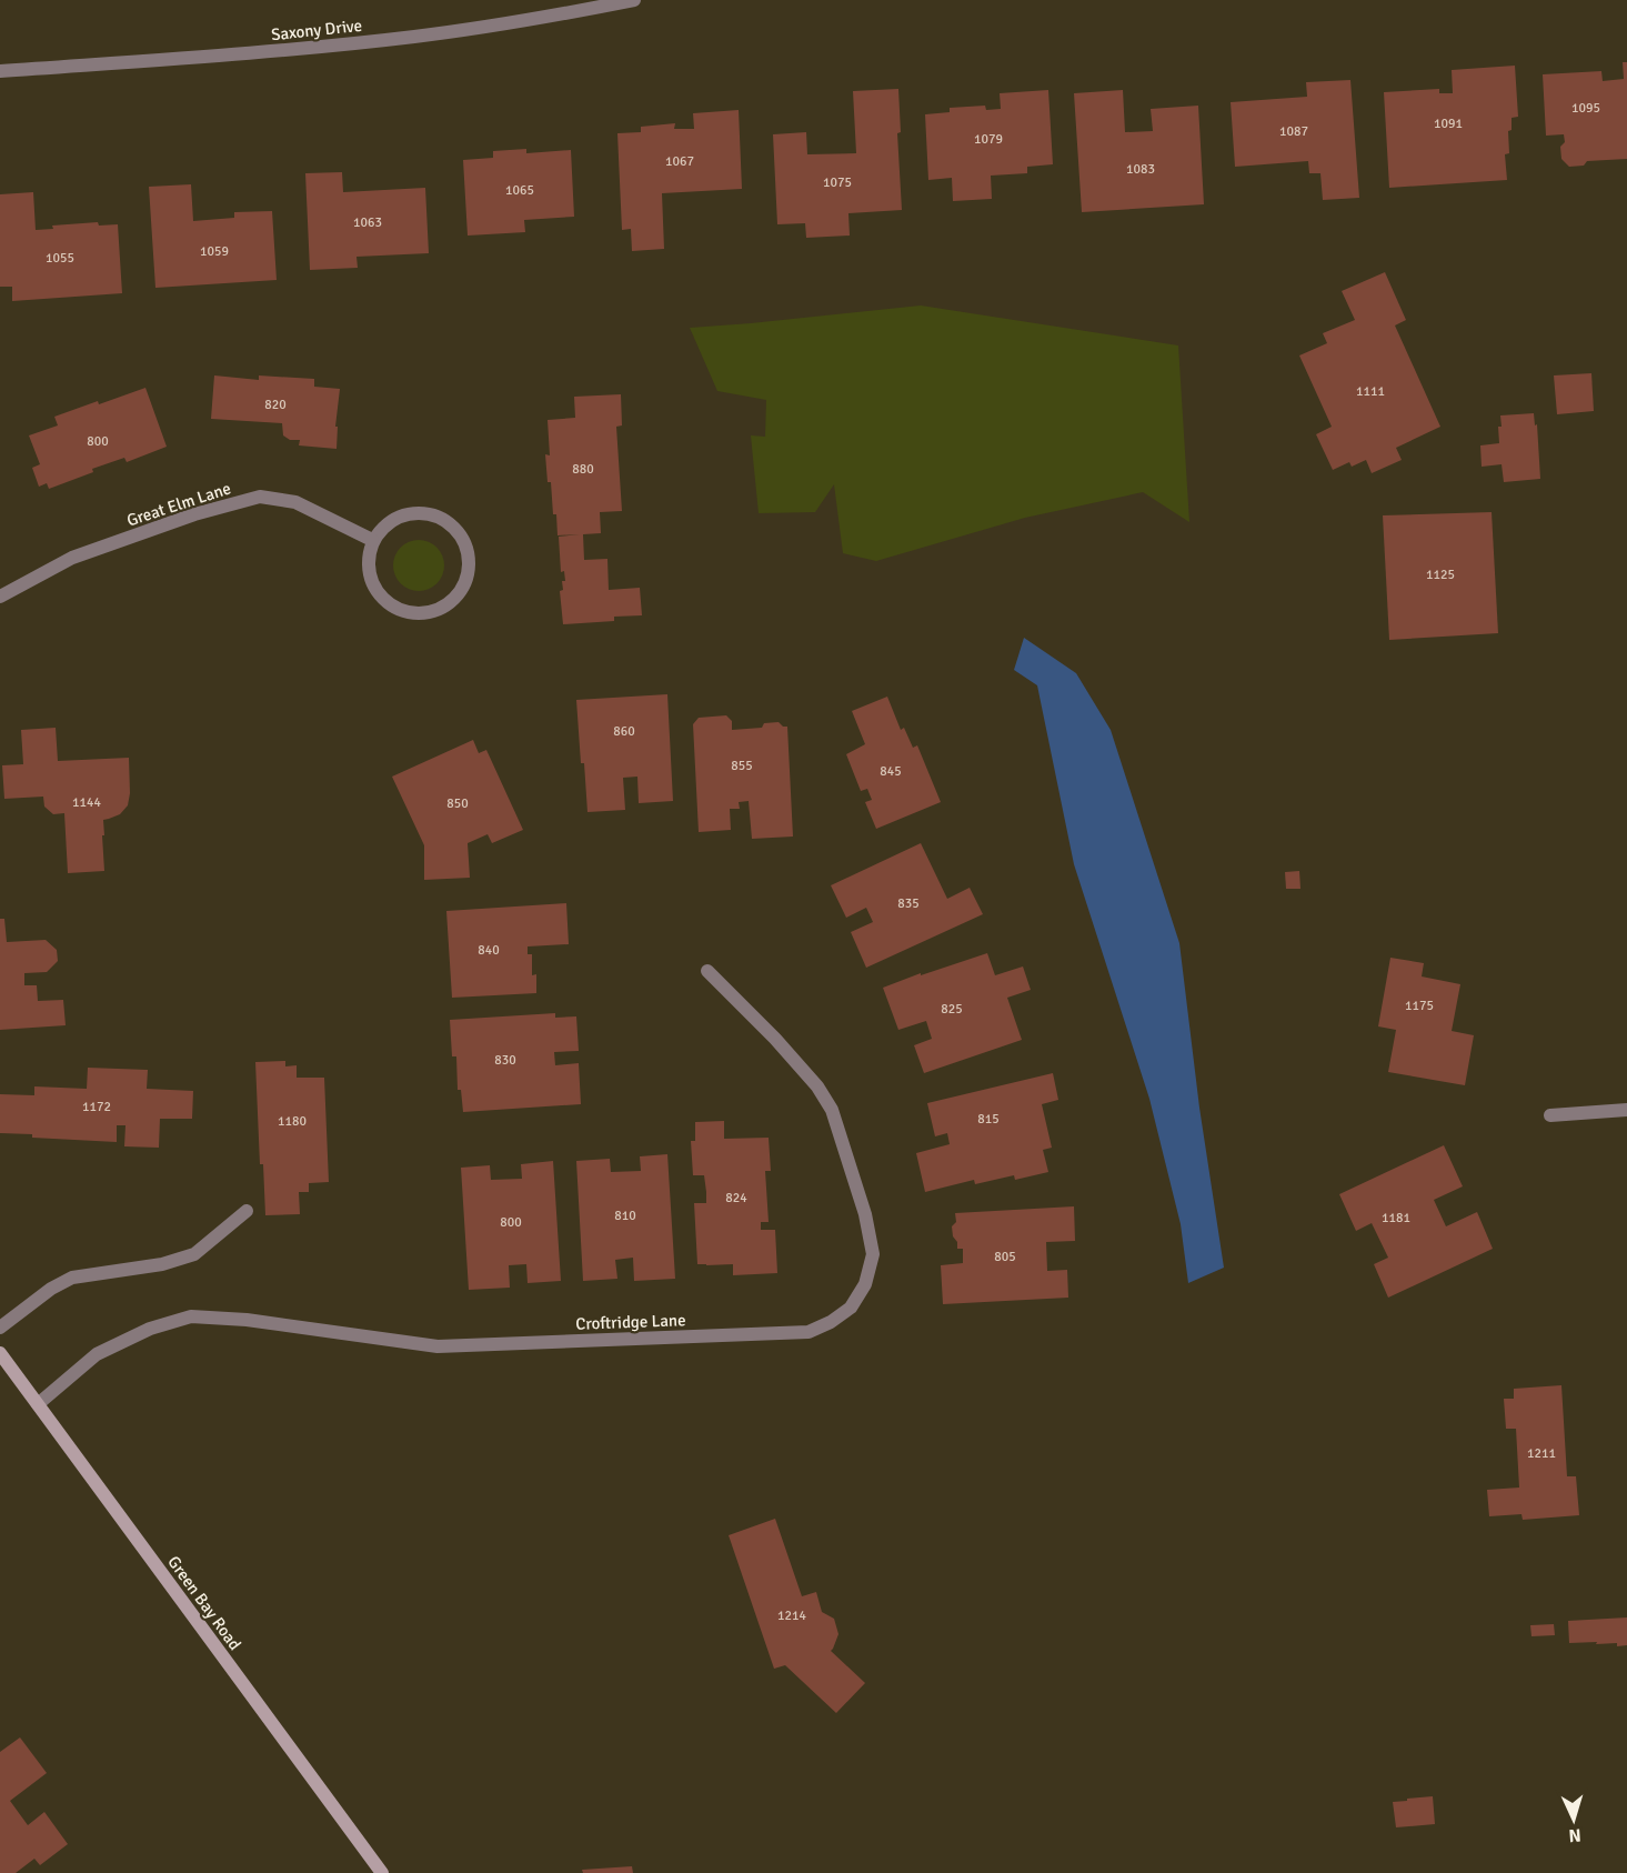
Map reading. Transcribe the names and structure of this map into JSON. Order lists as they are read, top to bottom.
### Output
{
  "streets": {
    "main road": ["Green Bay Road"],
    "street": ["Saxony Drive", "Great Elm Lane", "Croftridge Lane"]
  },
  "crossings": [
    ["Croftridge Lane", "Green Bay Road"]
  ],
  "house_numbers": [
    "1095",
    "1091",
    "1087",
    "1079",
    "1067",
    "1083",
    "1075",
    "1065",
    "1063",
    "1059",
    "1055",
    "1111",
    "820",
    "800",
    "880",
    "1125",
    "860",
    "855",
    "845",
    "1144",
    "850",
    "835",
    "840",
    "1175",
    "825",
    "830",
    "1172",
    "815",
    "1180",
    "824",
    "810",
    "1181",
    "800",
    "805",
    "1211",
    "1214"
  ],
  "north": "bottom"
}
